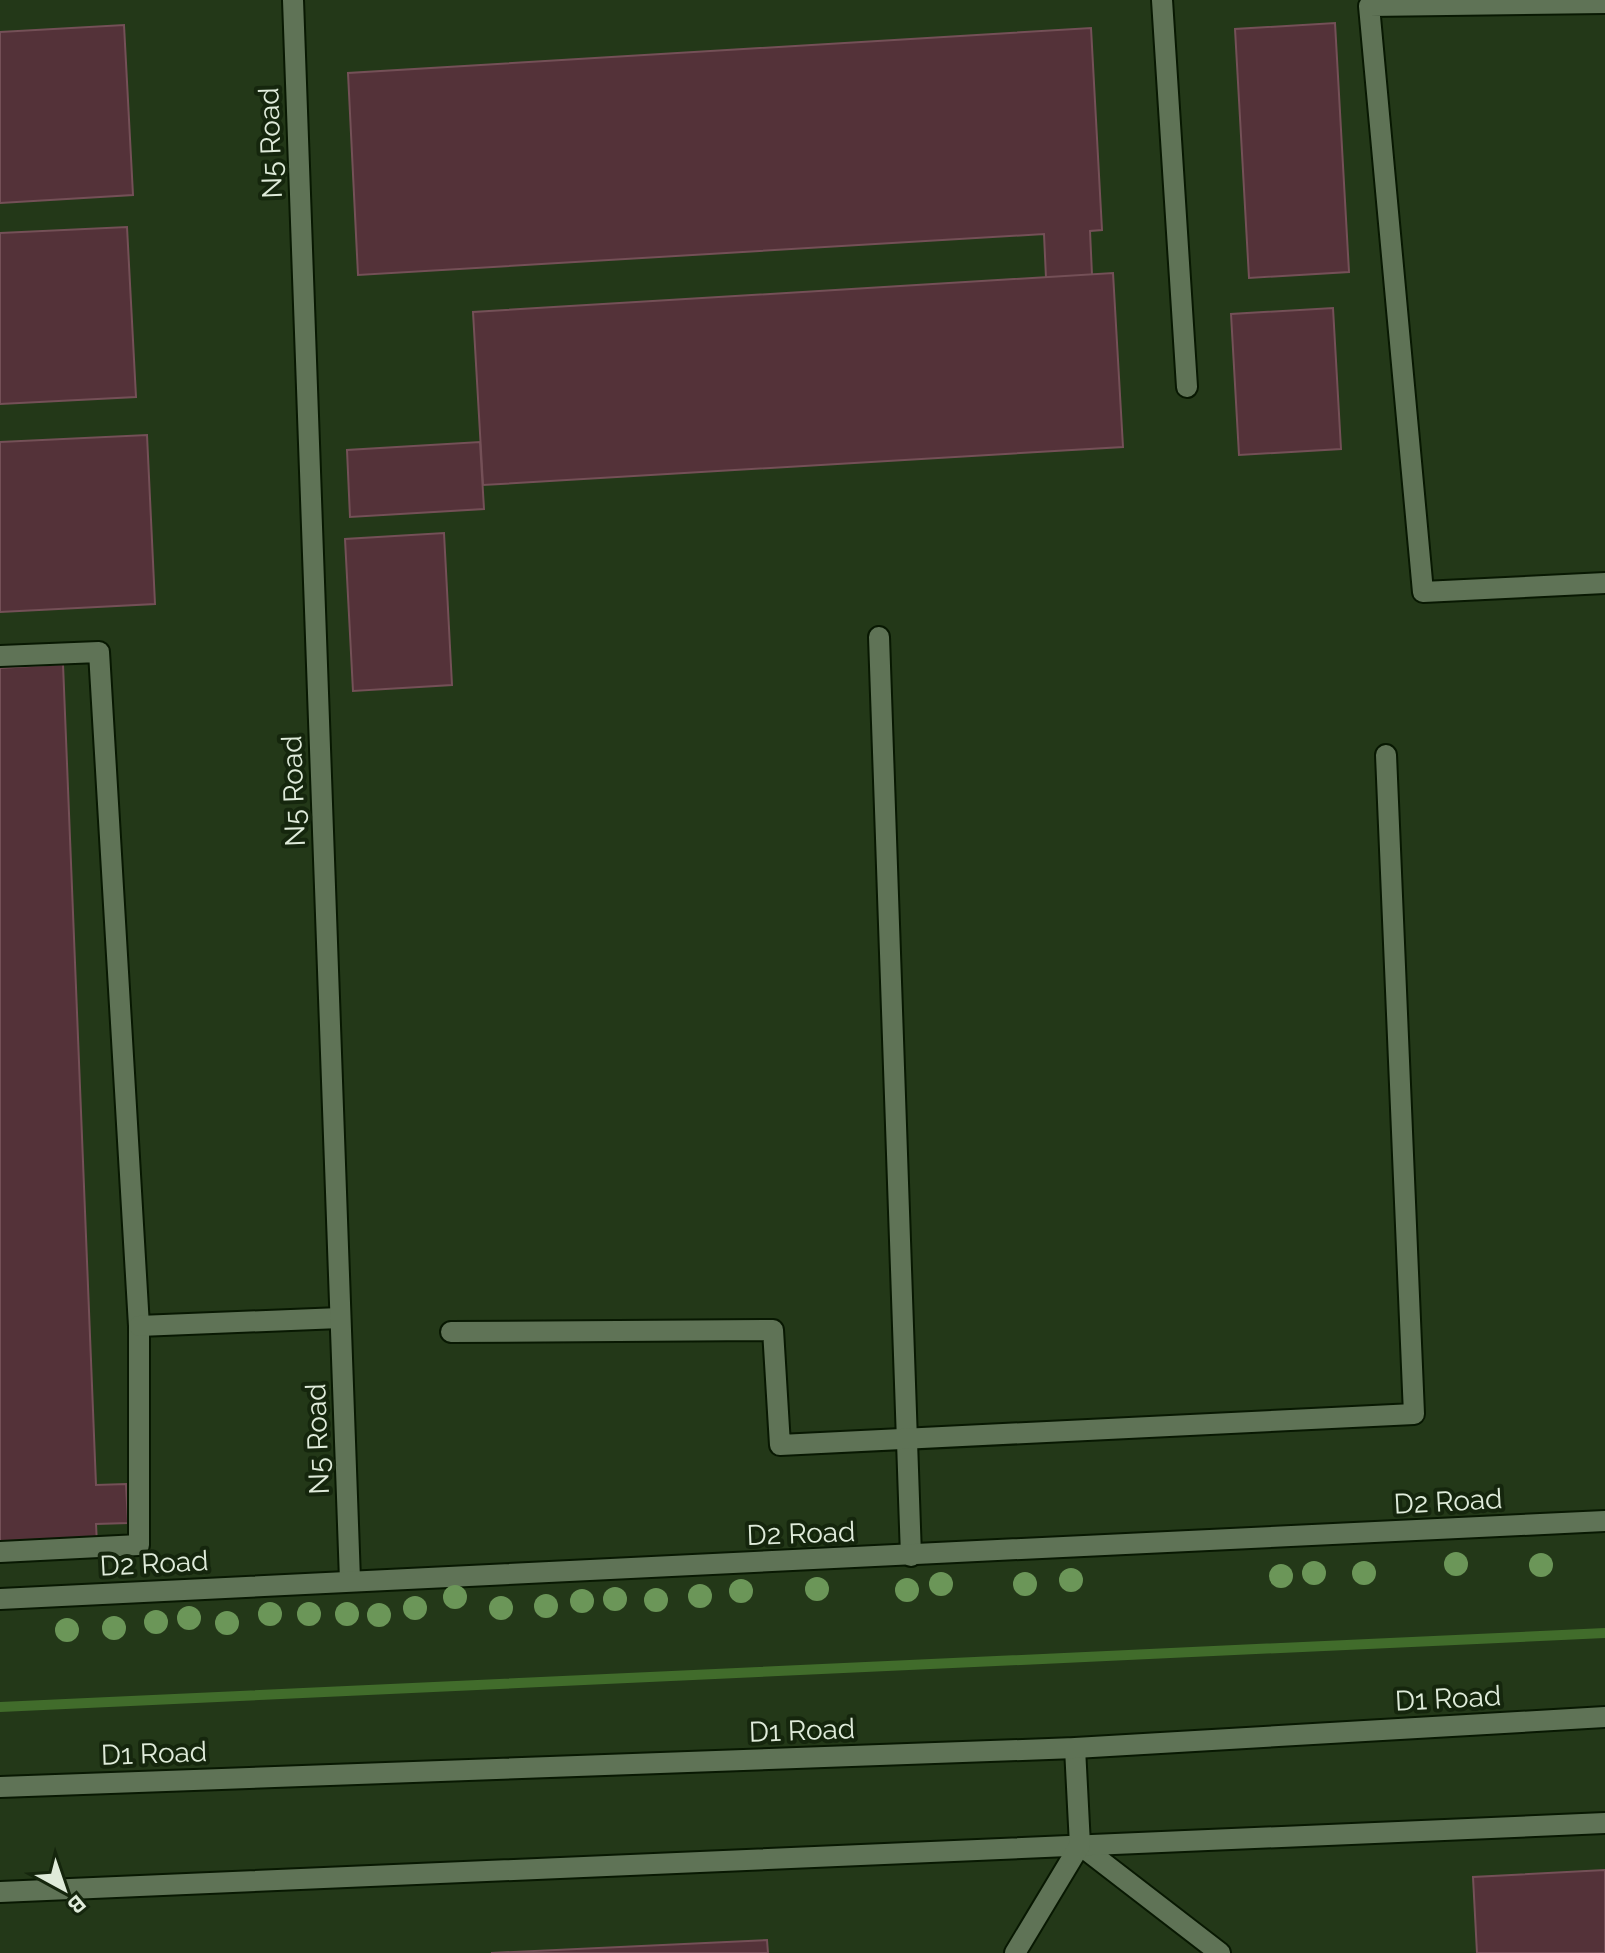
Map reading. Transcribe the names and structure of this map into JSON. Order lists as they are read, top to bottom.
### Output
{
  "streets": {
    "street": ["N5 Road", "D2 Road", "D1 Road"]
  },
  "crossings": [
    ["N5 Road", "D2 Road"]
  ],
  "north": "bottom right"
}
